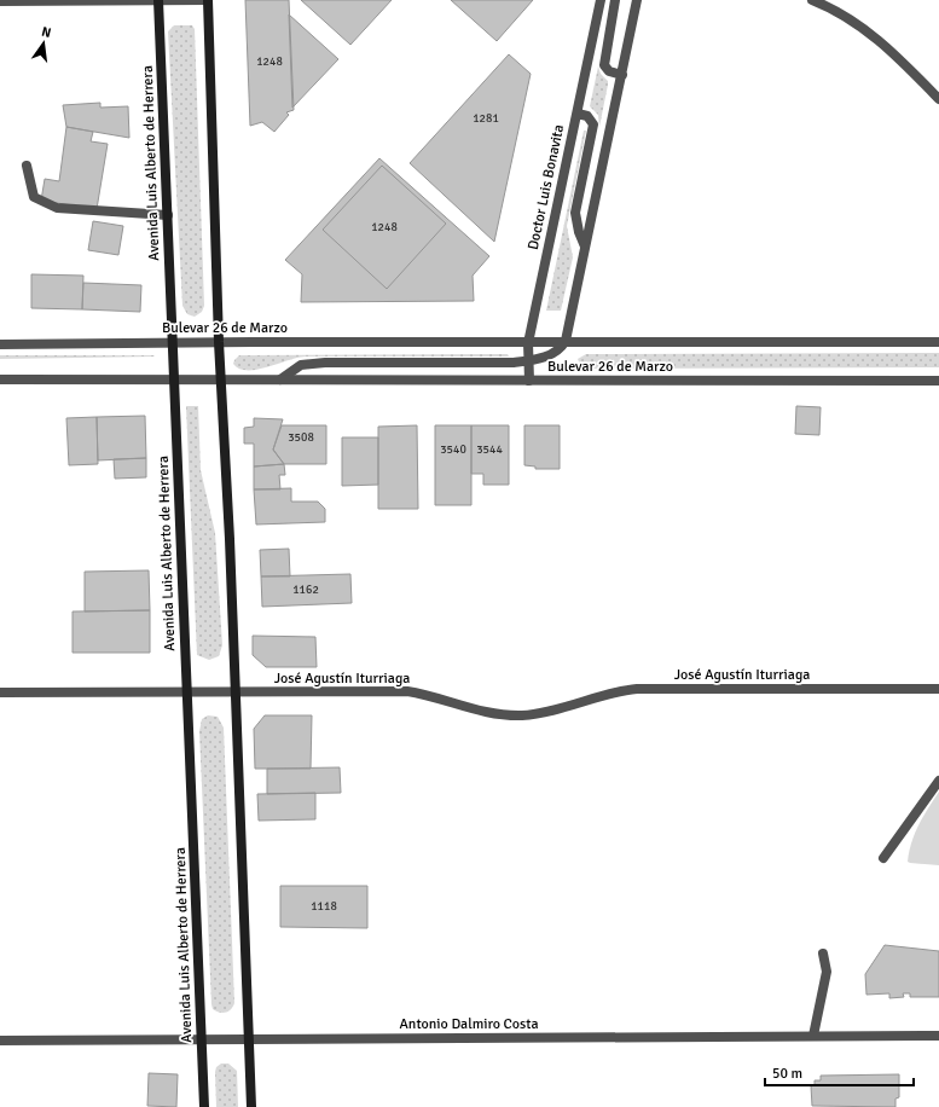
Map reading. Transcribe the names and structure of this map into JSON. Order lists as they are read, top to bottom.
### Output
{
  "streets": {
    "main road": ["Avenida Luis Alberto de Herrera"],
    "street": [
      "Doctor Luis Bonavita",
      "Bulevar 26 de Marzo",
      "José Agustín Iturriaga",
      "Antonio Dalmiro Costa"
    ]
  },
  "crossings": [
    ["Avenida Luis Alberto de Herrera", "Bulevar 26 de Marzo"],
    ["Avenida Luis Alberto de Herrera", "José Agustín Iturriaga"],
    ["Avenida Luis Alberto de Herrera", "Antonio Dalmiro Costa"],
    ["Doctor Luis Bonavita", "Bulevar 26 de Marzo"]
  ],
  "house_numbers": [
    "1248",
    "1281",
    "1248",
    "3508",
    "3540",
    "3544",
    "1162",
    "1118"
  ],
  "scale_bar": "50 m",
  "north": "top"
}
